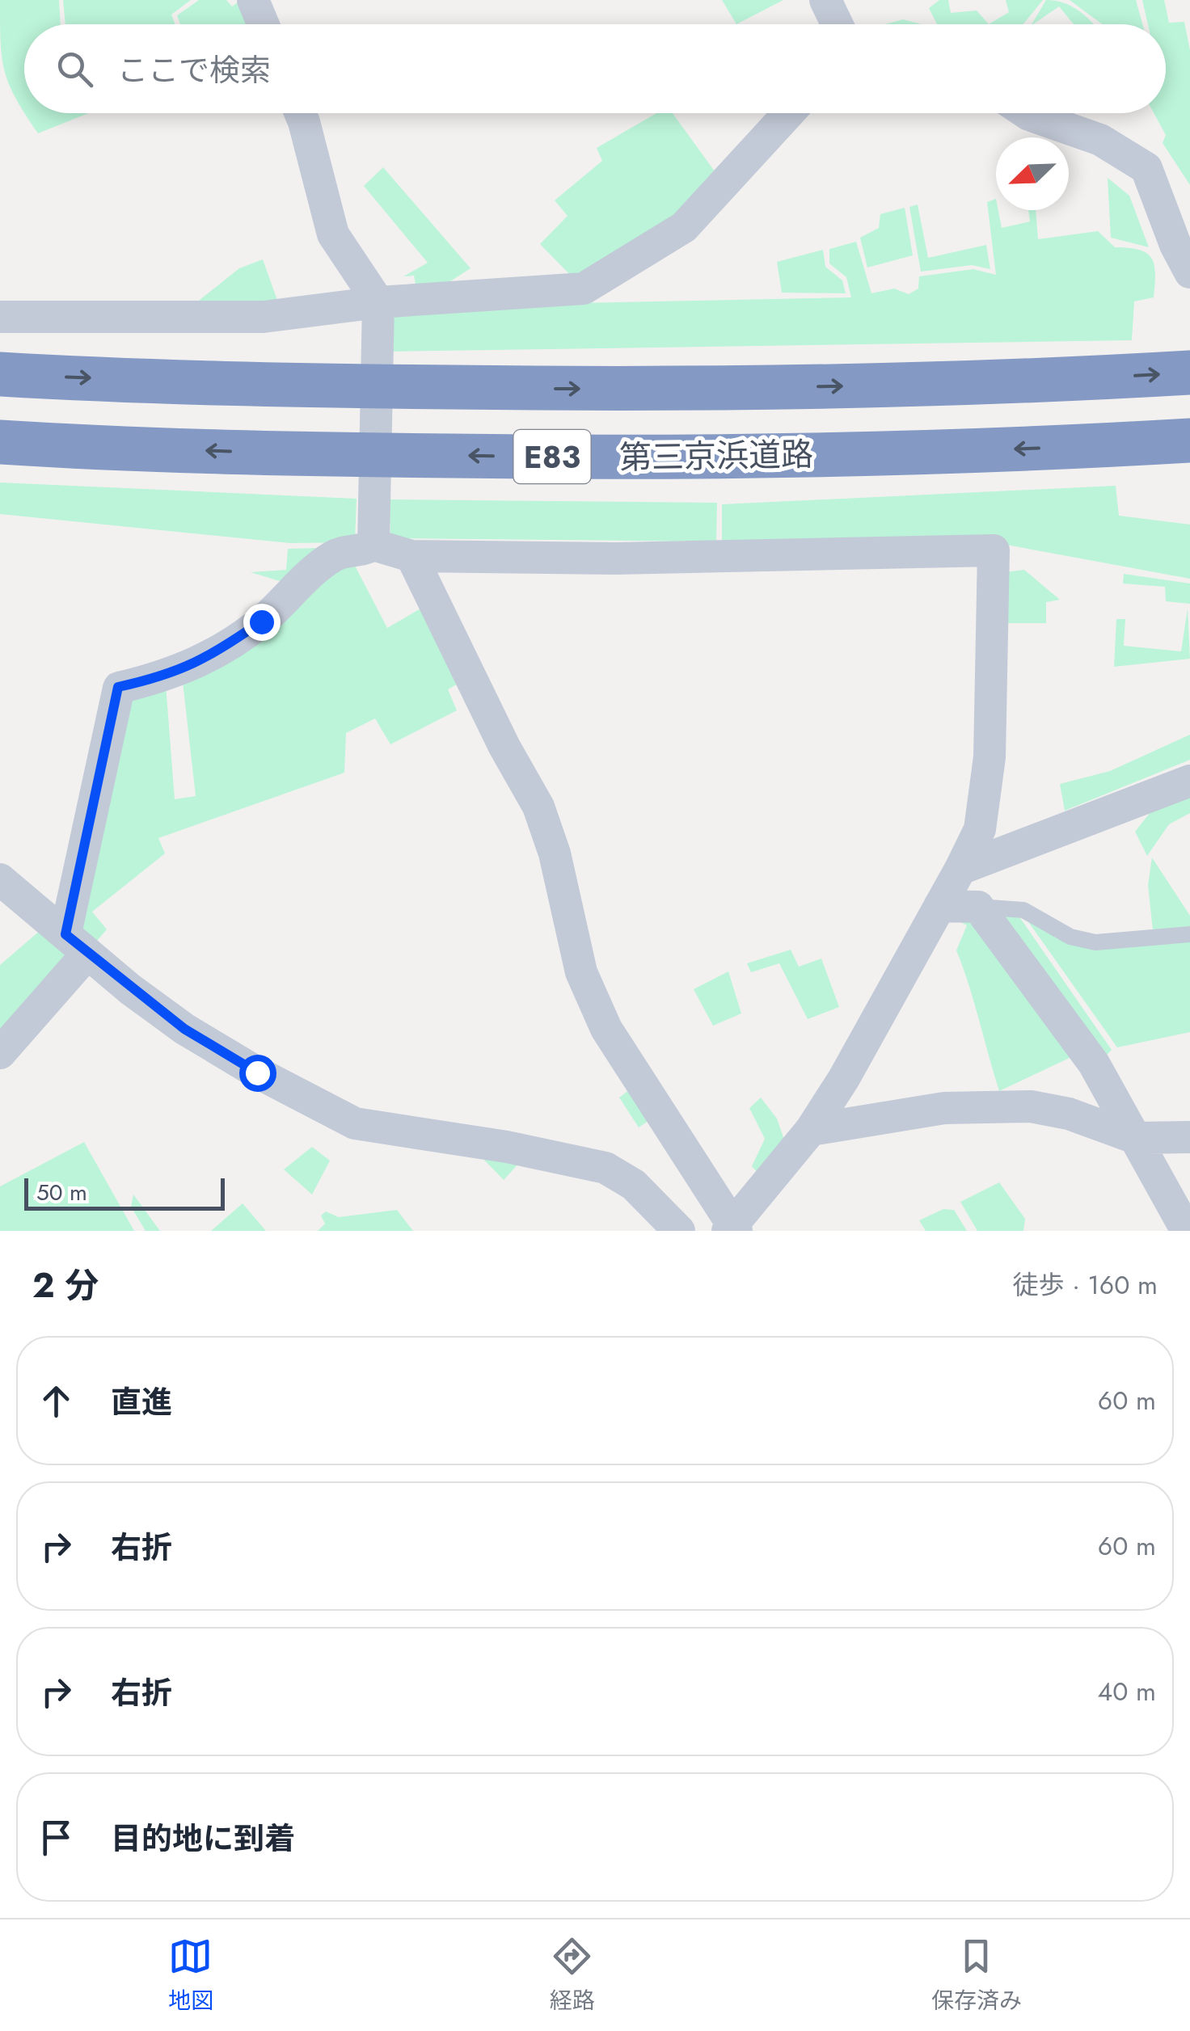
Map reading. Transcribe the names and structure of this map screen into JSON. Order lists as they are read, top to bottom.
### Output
{
  "streets": {
    "highway": ["第三京浜道路", "E83"]
  },
  "scale_bar": "50 m",
  "north": "bottom left",
  "page": {
    "search": "ここで検索",
    "scale": "50 m",
    "heading": ["2 分", "徒歩 · 160 m"],
    "list": [
      ["直進", "60 m"],
      ["右折", "60 m"],
      ["右折", "40 m"],
      "目的地に到着"
    ],
    "nav": ["地図", "経路", "保存済み"]
  }
}
